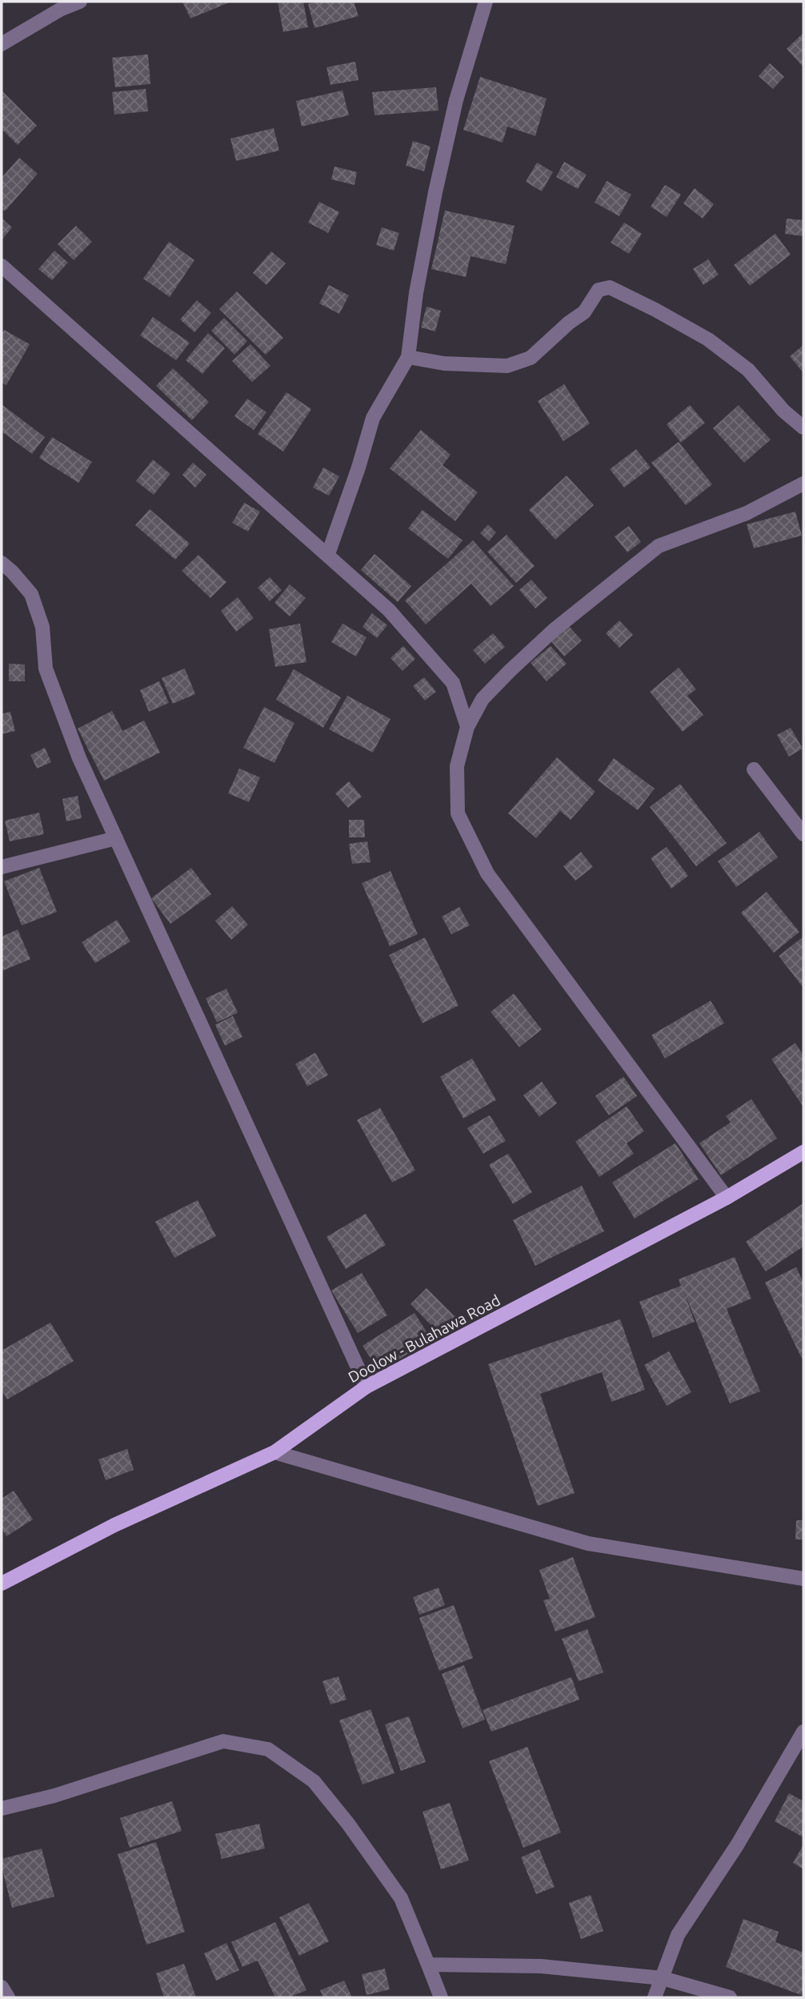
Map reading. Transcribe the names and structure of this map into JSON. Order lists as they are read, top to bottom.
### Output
{
  "streets": {
    "main road": ["Doolow - Bulahawa Road"]
  }
}
